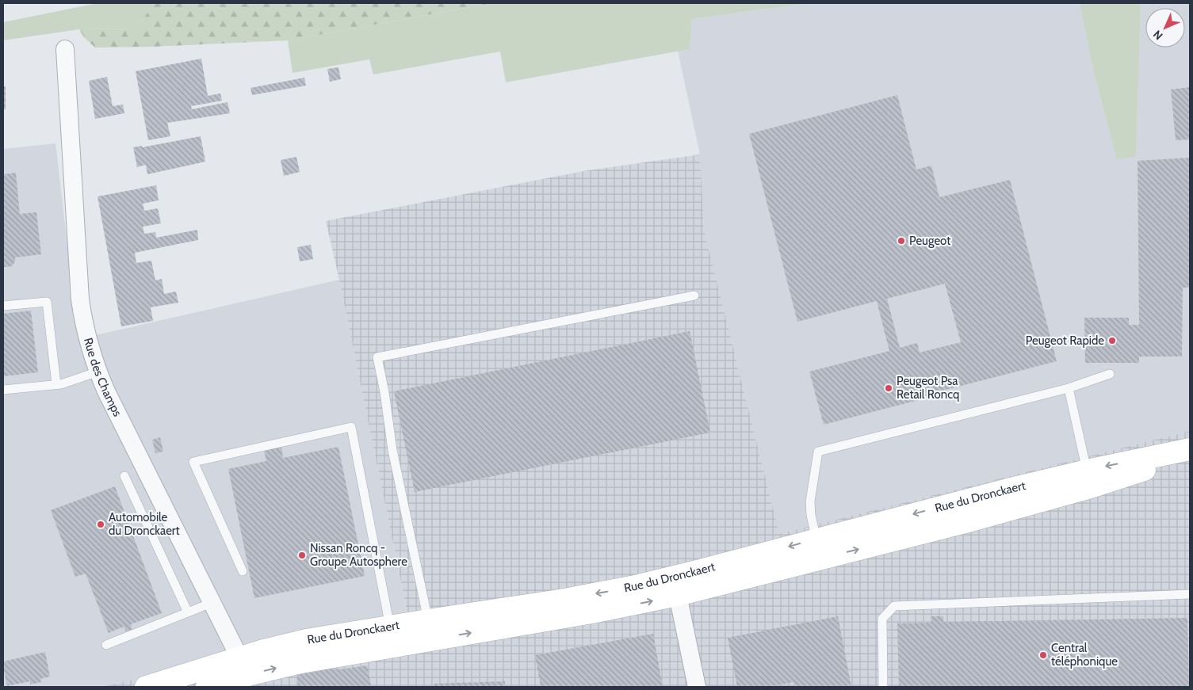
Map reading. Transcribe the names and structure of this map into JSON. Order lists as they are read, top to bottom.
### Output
{
  "streets": {
    "main road": ["Rue du Dronckaert"],
    "street": ["Rue des Champs"]
  },
  "crossings": [
    ["Rue des Champs", "Rue du Dronckaert"]
  ],
  "places": [
    "Peugeot",
    "Peugeot Rapide",
    "Peugeot Psa Retail Roncq",
    "Automobile du Dronckaert",
    "Nissan Roncq - Groupe Autosphere",
    "Central téléphonique"
  ],
  "north": "bottom left"
}
